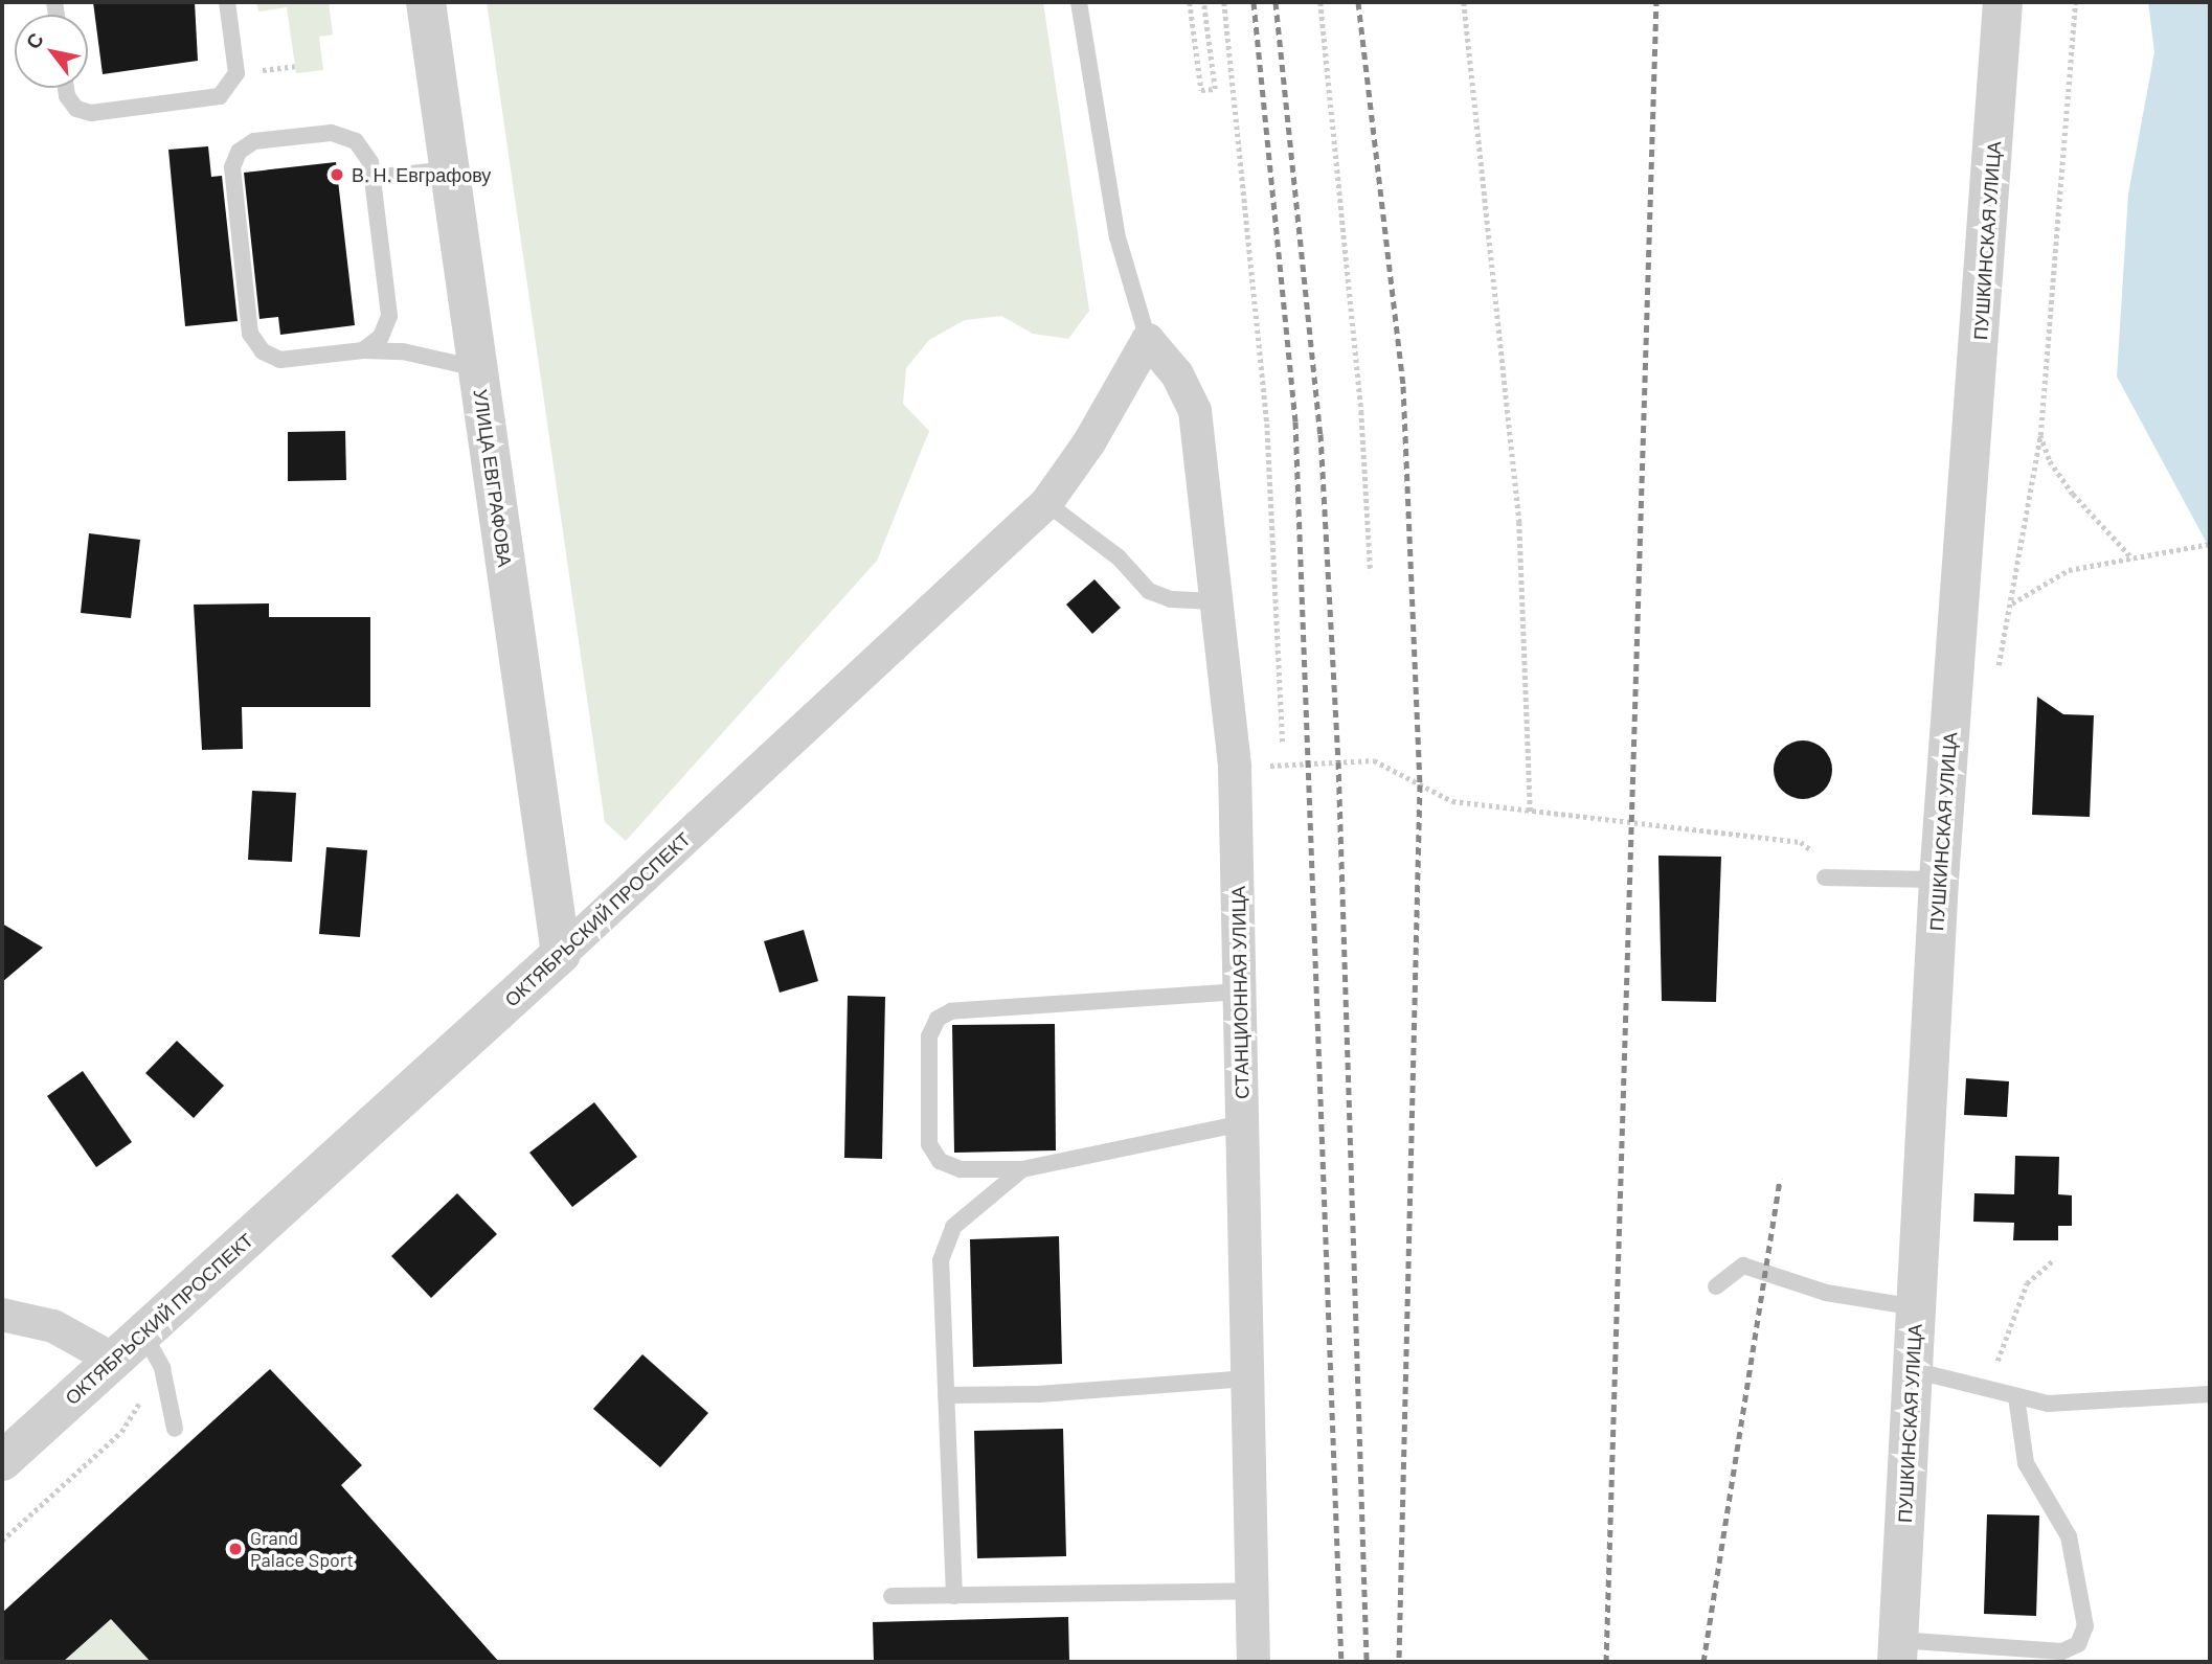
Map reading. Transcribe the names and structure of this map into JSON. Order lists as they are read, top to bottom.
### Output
{
  "streets": {
    "street": [
      "ПУШКИНСКАЯ УЛИЦА",
      "УЛИЦА ЕВГРАФОВА",
      "ОКТЯБРЬСКИЙ ПРОСПЕКТ",
      "СТАНЦИОННАЯ УЛИЦА"
    ]
  },
  "crossings": [
    ["УЛИЦА ЕВГРАФОВА", "ОКТЯБРЬСКИЙ ПРОСПЕКТ"],
    ["ОКТЯБРЬСКИЙ ПРОСПЕКТ", "СТАНЦИОННАЯ УЛИЦА"]
  ],
  "places": ["В. Н. Евграфову", "Grand Palace Sport"],
  "north": "top left"
}
